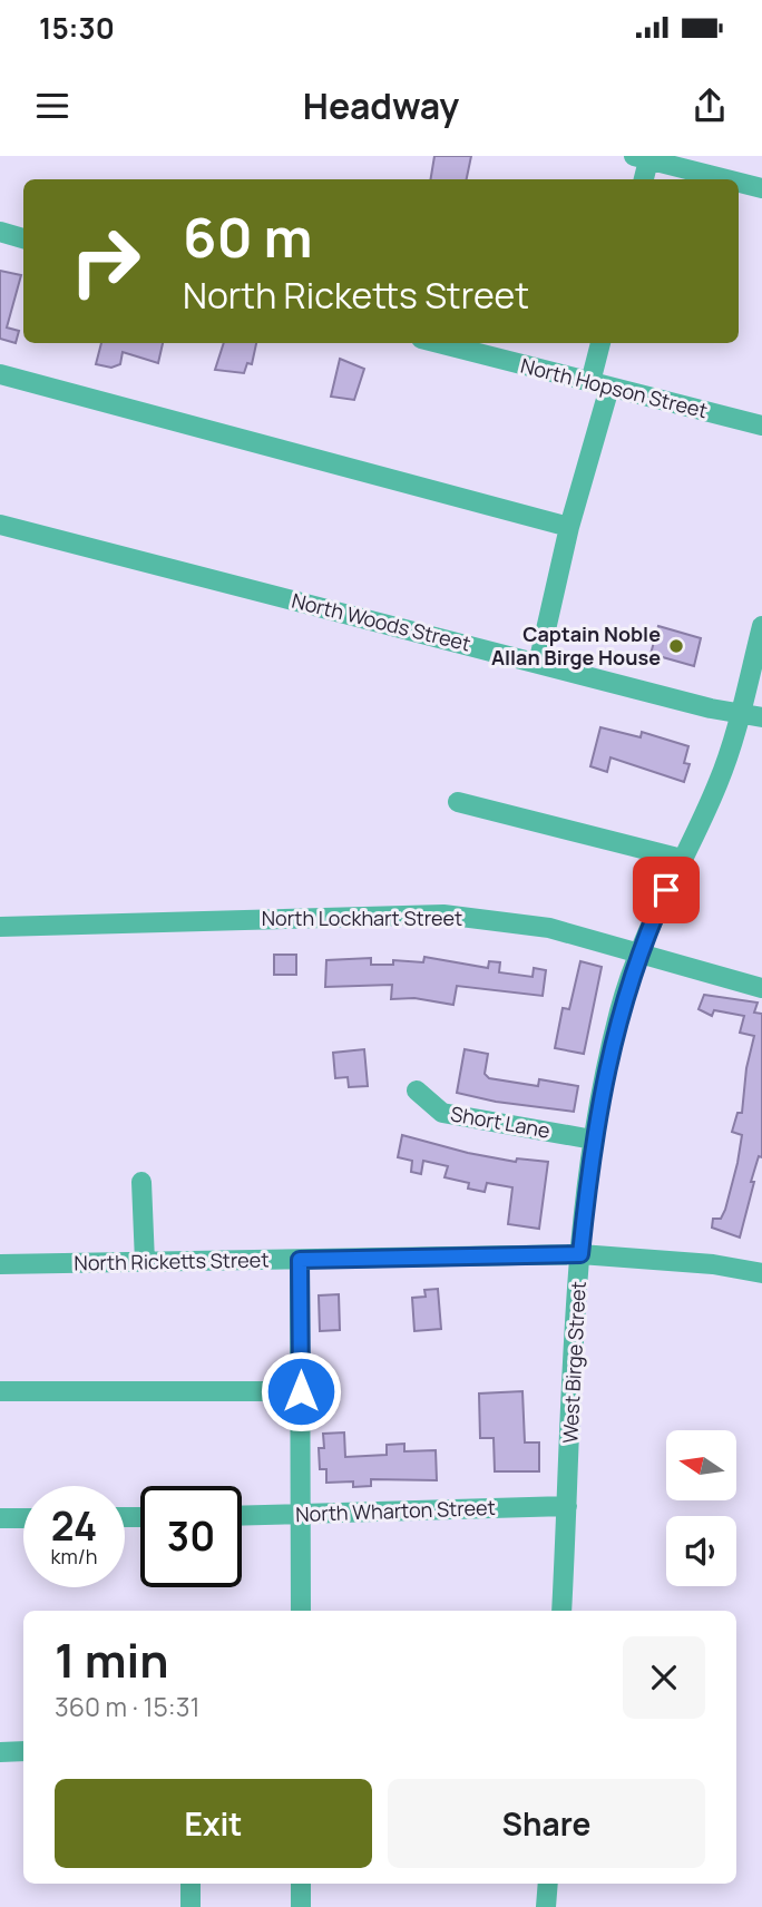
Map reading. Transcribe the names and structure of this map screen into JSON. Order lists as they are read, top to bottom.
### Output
{
  "streets": {
    "street": [
      "North Hopson Street",
      "North Woods Street",
      "North Lockhart Street",
      "Short Lane",
      "North Ricketts Street",
      "West Birge Street",
      "North Wharton Street"
    ]
  },
  "crossings": [
    ["North Woods Street", "West Birge Street"],
    ["North Lockhart Street", "West Birge Street"],
    ["Short Lane", "West Birge Street"],
    ["North Ricketts Street", "West Birge Street"],
    ["West Birge Street", "North Wharton Street"]
  ],
  "places": ["Captain Noble Allan Birge House"],
  "north": "left",
  "page": {
    "status": "15:30",
    "header": "Headway",
    "turn": ["60 m", "North Ricketts Street"],
    "speed": "24 km/h",
    "limit": "30",
    "heading": ["1 min", "360 m · 15:31"],
    "buttons": ["Exit", "Share"]
  }
}
